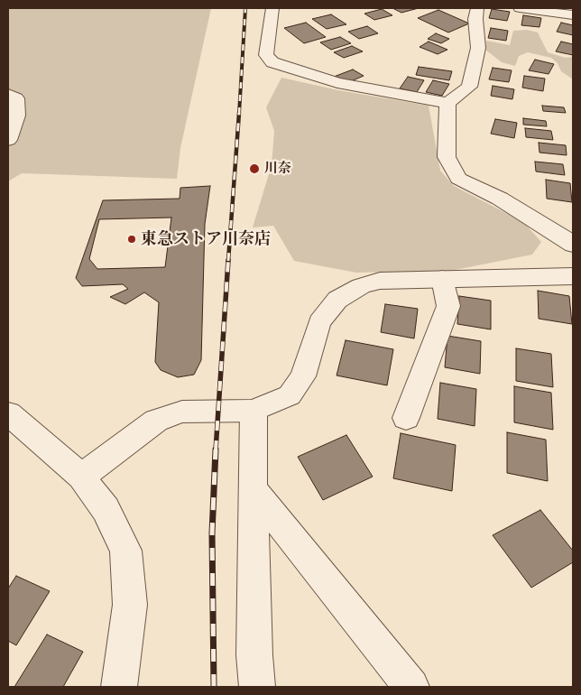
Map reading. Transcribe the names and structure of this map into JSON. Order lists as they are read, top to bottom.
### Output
{
  "places": ["川奈", "東急ストア川奈店"]
}
